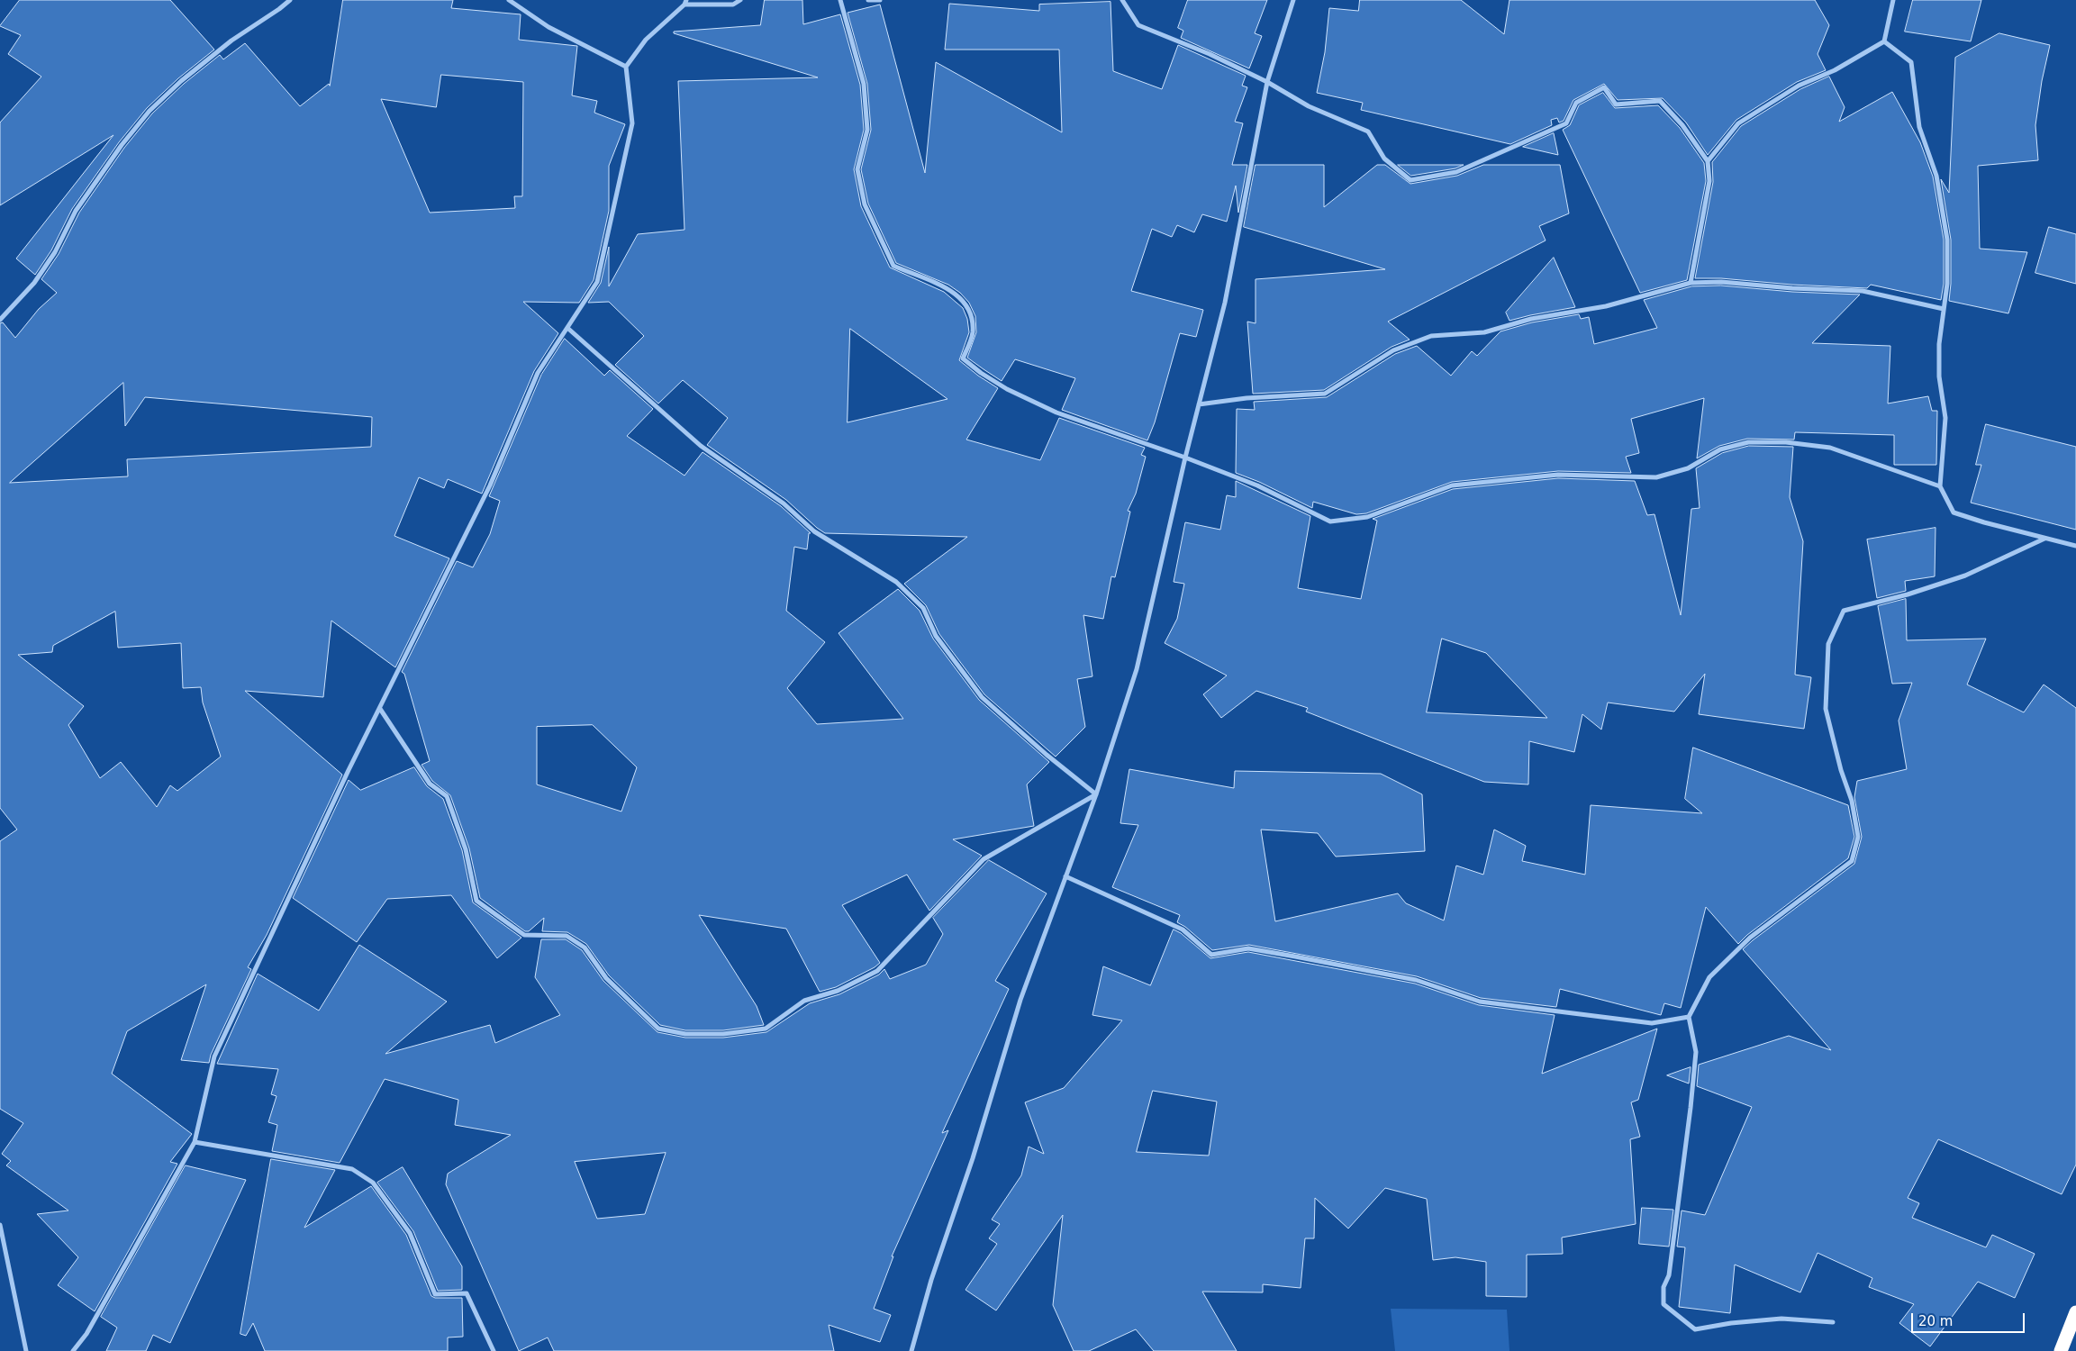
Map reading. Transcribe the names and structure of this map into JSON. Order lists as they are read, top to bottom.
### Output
{
  "scale_bar": "20 m"
}
